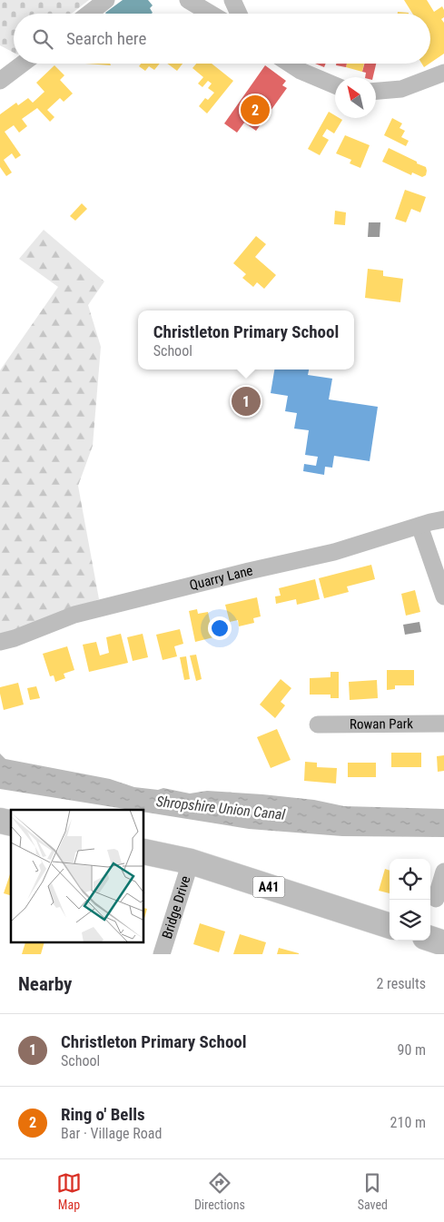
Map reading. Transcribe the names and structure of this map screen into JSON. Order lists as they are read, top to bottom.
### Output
{
  "streets": {
    "highway": ["A41"],
    "street": ["Quarry Lane", "Rowan Park", "Bridge Drive"]
  },
  "crossings": [
    ["A41", "Bridge Drive"]
  ],
  "water": ["Shropshire Union Canal"],
  "north": "top left",
  "page": {
    "search": "Search here",
    "pins": ["2", "1"],
    "popup": ["Christleton Primary School", "School"],
    "heading": ["Nearby", "2 results"],
    "list": [
      {
        "mark": "1",
        "name": "Christleton Primary School",
        "note": "School",
        "value": "90 m"
      },
      {
        "mark": "2",
        "name": "Ring o' Bells",
        "note": "Bar · Village Road",
        "value": "210 m"
      }
    ],
    "nav": ["Map", "Directions", "Saved"]
  }
}
